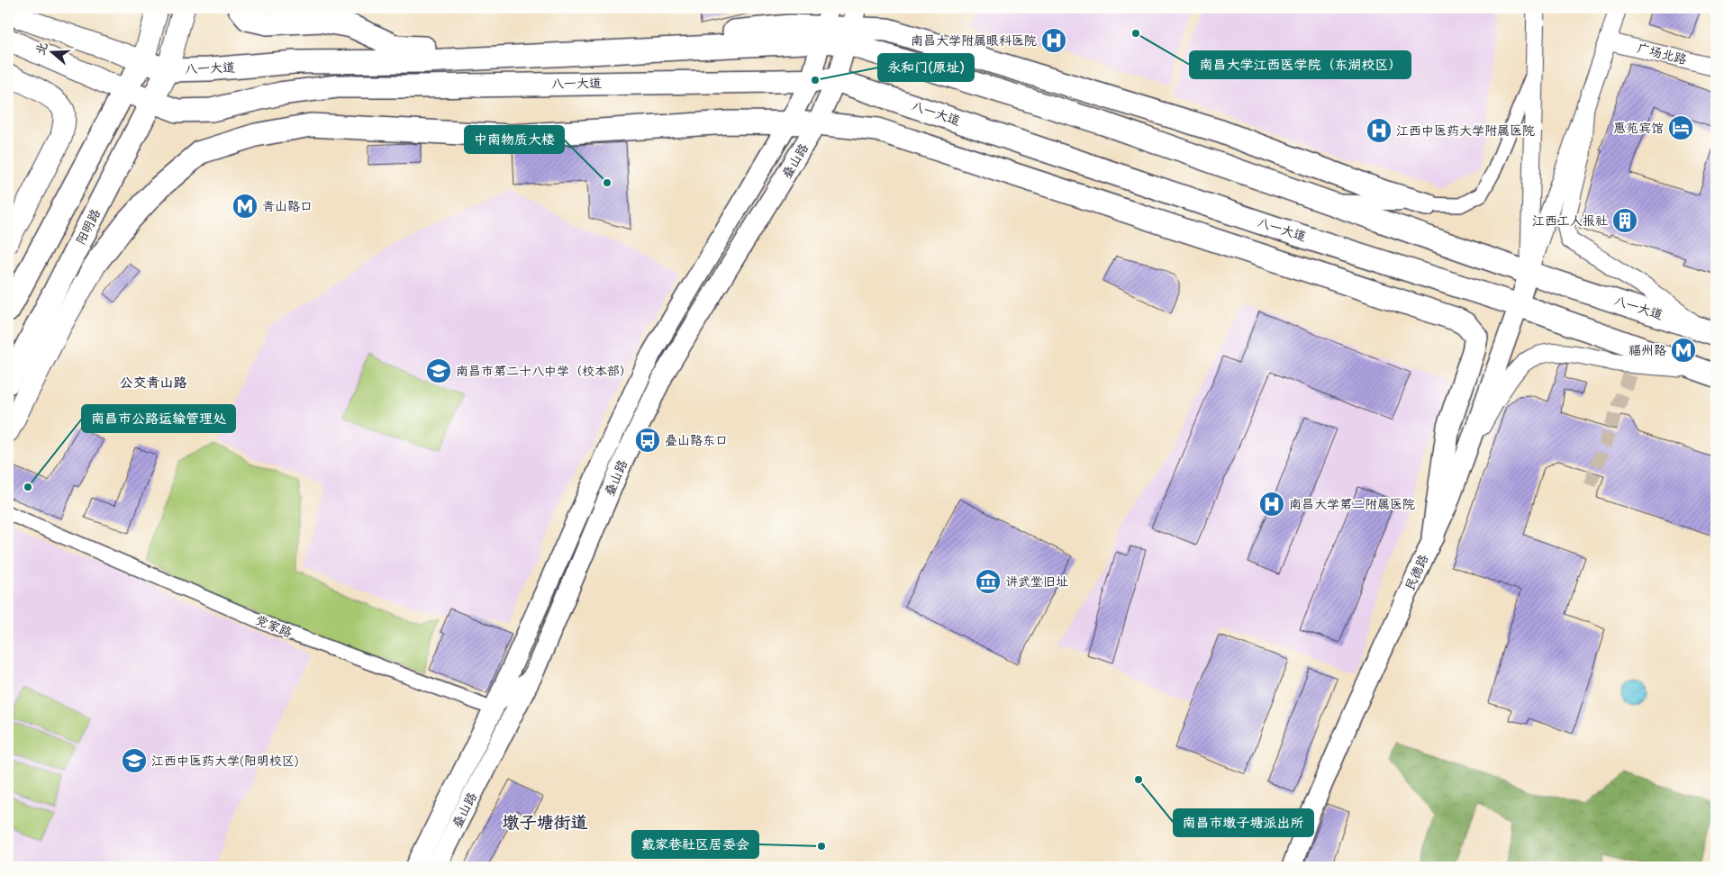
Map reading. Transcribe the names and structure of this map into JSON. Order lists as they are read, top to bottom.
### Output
{
  "streets": {
    "highway": ["八一大道", "阳明路"],
    "main road": ["叠山路", "民德路"],
    "street": ["广场北路", "党家路"]
  },
  "crossings": [
    ["八一大道", "叠山路"],
    ["八一大道", "阳明路"],
    ["八一大道", "民德路"],
    ["叠山路", "党家路"]
  ],
  "districts": ["公交青山路", "墩子塘街道"],
  "places": {
    "other": [
      "南昌大学江西医学院（东湖校区）",
      "永和门(原址)",
      "中南物质大楼",
      "南昌市公路运输管理处",
      "南昌市墩子塘派出所",
      "戴家巷社区居委会"
    ],
    "hospital": ["南昌大学附属眼科医院", "江西中医药大学附属医院", "南昌大学第二附属医院"],
    "hotel": ["惠苑宾馆"],
    "metro station": ["青山路口", "福州路"],
    "building": ["江西工人报社"],
    "school or university": ["南昌市第二十八中学（校本部）", "江西中医药大学(阳明校区)"],
    "bus stop": ["叠山路东口"],
    "museum": ["讲武堂旧址"]
  },
  "north": "left"
}
